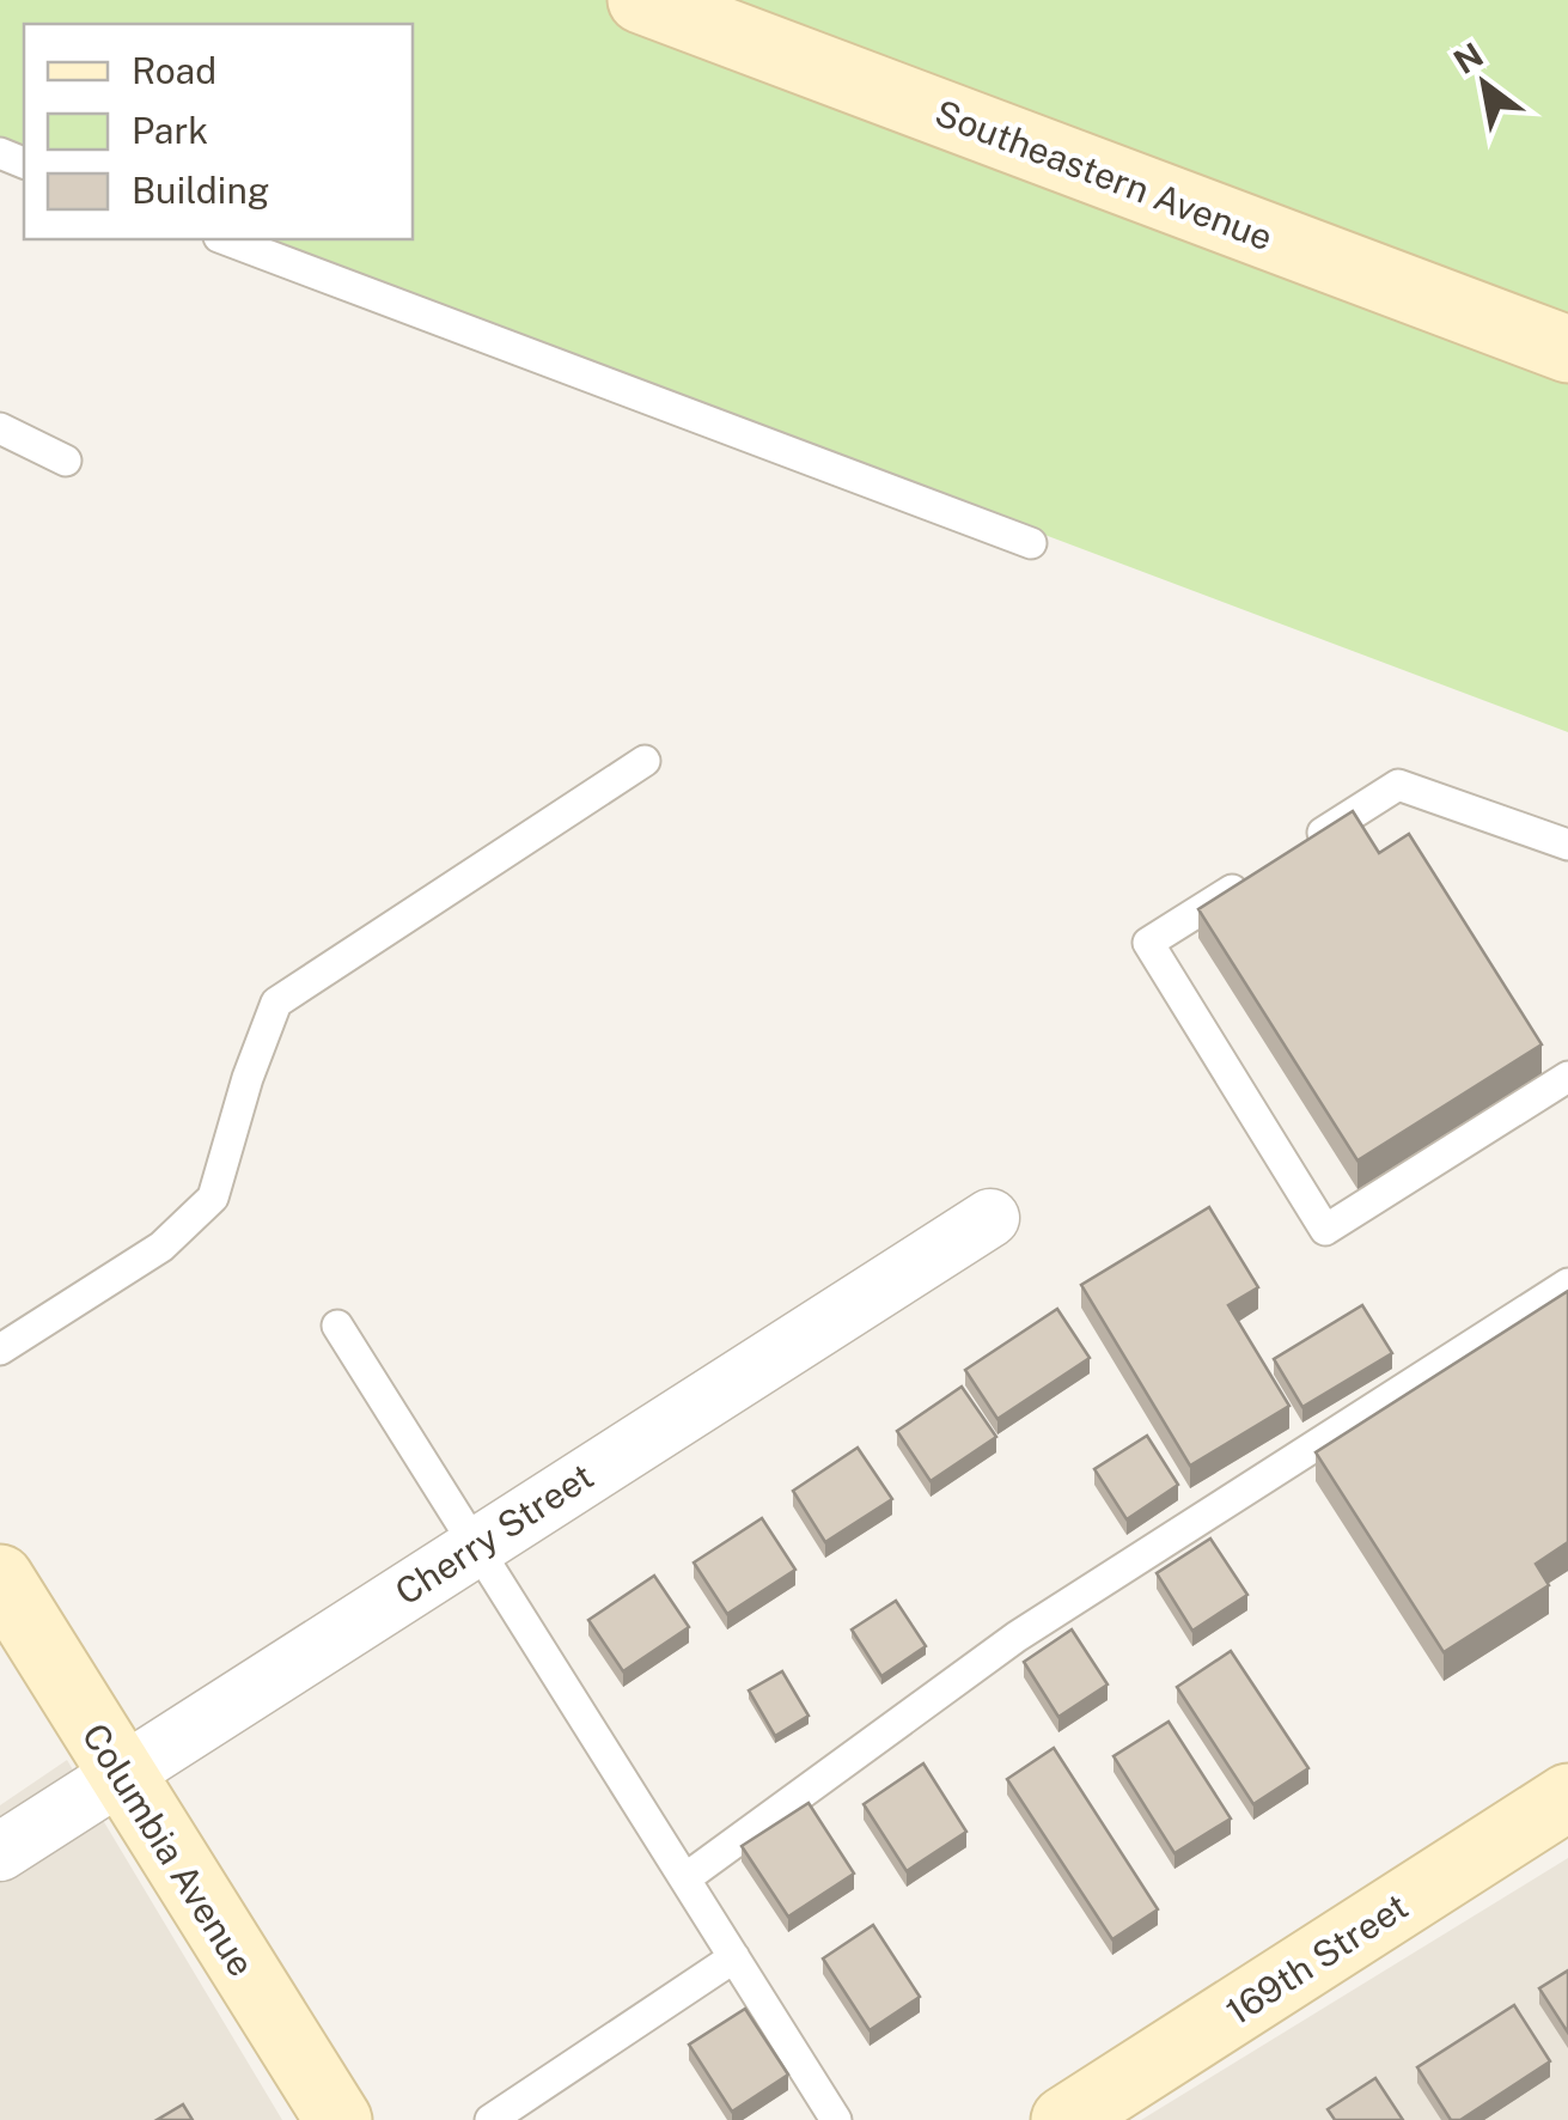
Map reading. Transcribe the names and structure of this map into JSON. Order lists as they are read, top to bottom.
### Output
{
  "streets": {
    "street": [
      "Southeastern Avenue",
      "Cherry Street",
      "Columbia Avenue",
      "169th Street"
    ]
  },
  "crossings": [
    ["Cherry Street", "Columbia Avenue"]
  ],
  "legend": ["Road", "Park", "Building"],
  "north": "top left"
}
